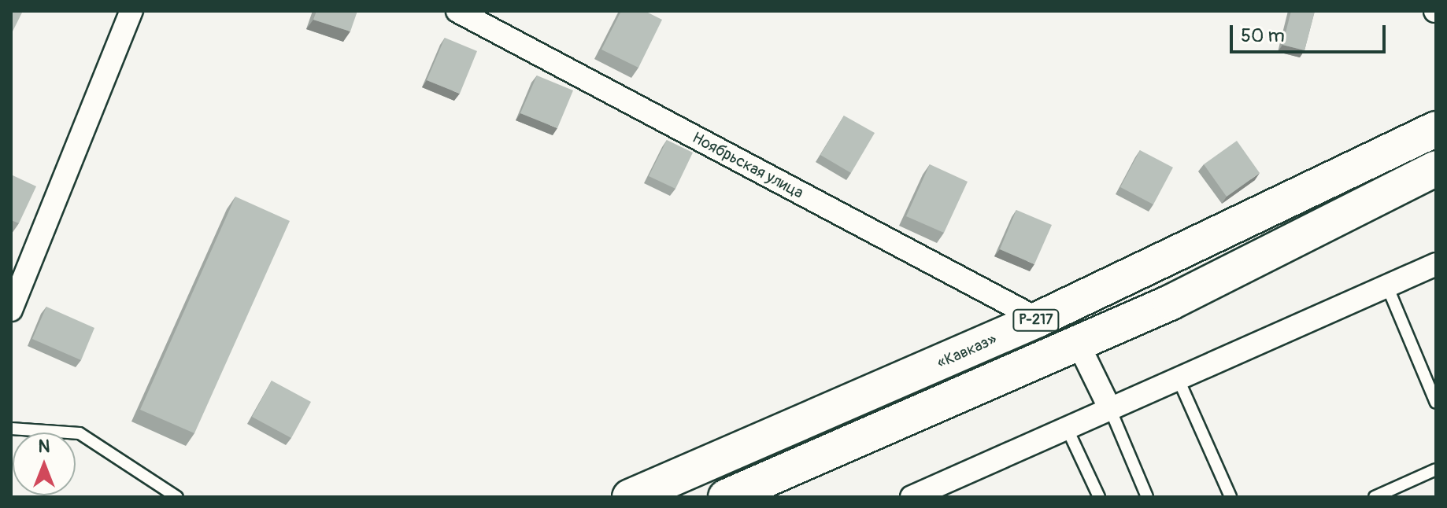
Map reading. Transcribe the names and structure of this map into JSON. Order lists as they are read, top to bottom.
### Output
{
  "streets": {
    "highway": ["Р-217", "«Кавказ»"],
    "street": ["Ноябрьская улица"]
  },
  "crossings": [
    ["Ноябрьская улица", "«Кавказ»"]
  ],
  "scale_bar": "50 m",
  "north": "top"
}
